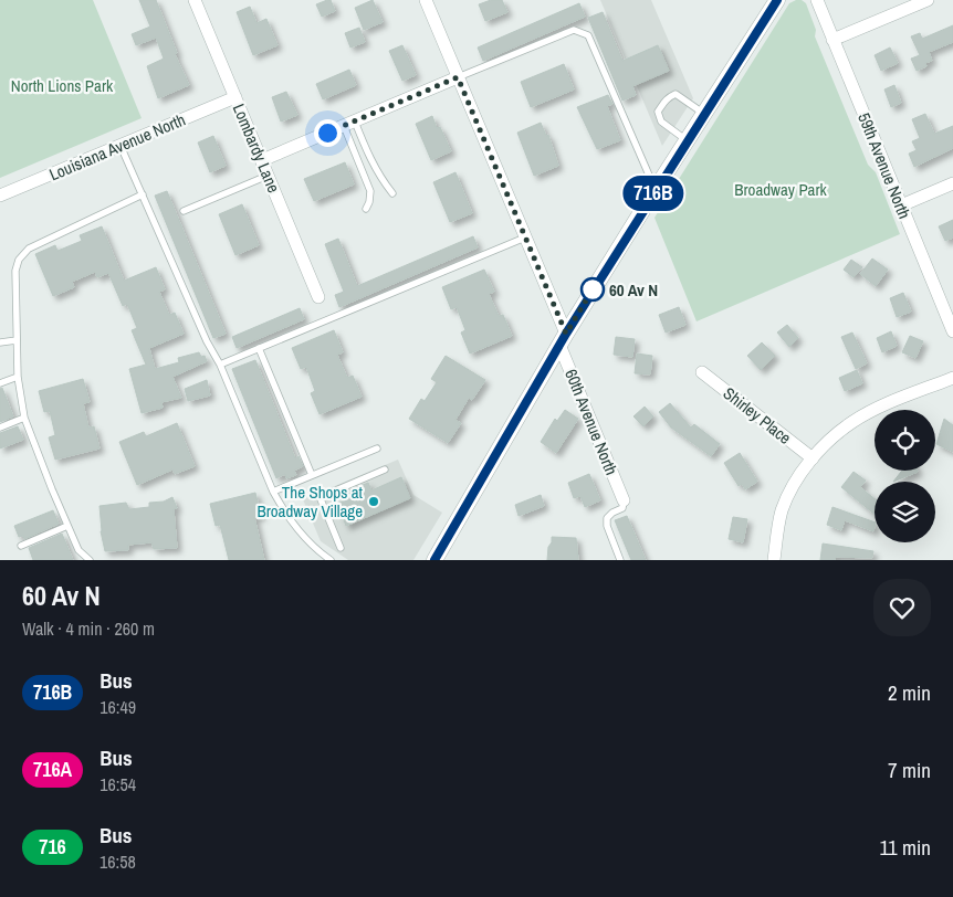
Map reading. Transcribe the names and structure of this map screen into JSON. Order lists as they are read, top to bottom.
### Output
{
  "streets": {
    "street": [
      "Louisiana Avenue North",
      "Lombardy Lane",
      "59th Avenue North",
      "Shirley Place",
      "60th Avenue North"
    ]
  },
  "crossings": [
    ["Louisiana Avenue North", "Lombardy Lane"]
  ],
  "parks": ["North Lions Park", "Broadway Park"],
  "places": ["60 Av N", "The Shops at Broadway Village"],
  "lines": ["bus line 716B"],
  "page": {
    "on_map": "716B",
    "heading": ["60 Av N", "Walk · 4 min · 260 m"],
    "list": [
      {
        "mark": "716B",
        "name": "Bus",
        "note": "16:49",
        "value": "2 min"
      },
      {
        "mark": "716A",
        "name": "Bus",
        "note": "16:54",
        "value": "7 min"
      },
      {
        "mark": "716",
        "name": "Bus",
        "note": "16:58",
        "value": "11 min"
      }
    ]
  }
}
